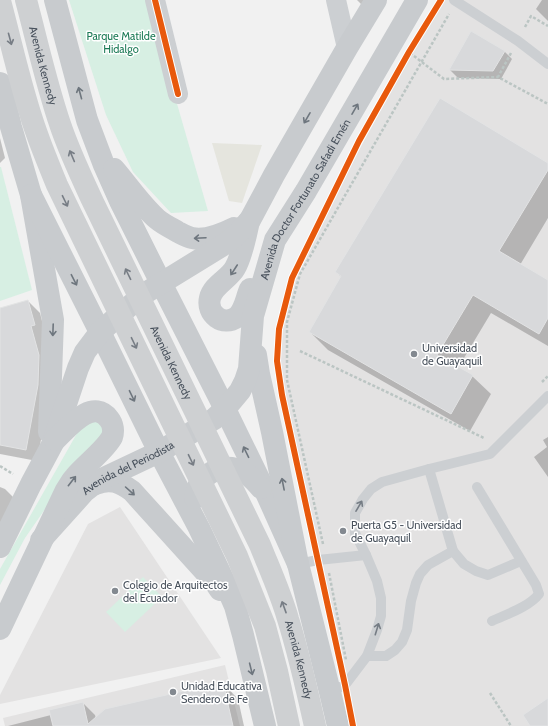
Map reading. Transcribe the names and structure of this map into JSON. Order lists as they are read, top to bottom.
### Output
{
  "streets": {
    "main road": ["Avenida Kennedy", "Avenida Doctor Fortunato Safadi Emén", "Avenida del Periodista"]
  },
  "crossings": [
    ["Avenida Doctor Fortunato Safadi Emén", "Avenida del Periodista"]
  ],
  "parks": ["Parque Matilde Hidalgo"],
  "places": [
    "Universidad de Guayaquil",
    "Puerta G5 - Universidad de Guayaquil",
    "Colegio de Arquitectos del Ecuador",
    "Unidad Educativa Sendero de Fe"
  ]
}
